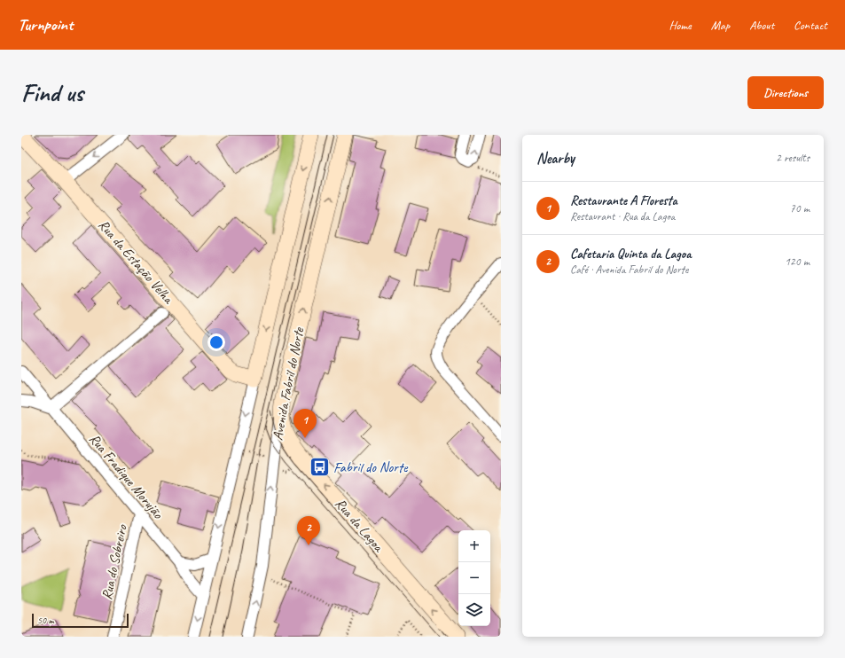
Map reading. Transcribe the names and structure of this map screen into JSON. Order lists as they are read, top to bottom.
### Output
{
  "streets": {
    "street": [
      "Rua da Estação Velha",
      "Avenida Fabril do Norte",
      "Rua Fradique Morujão",
      "Rua da Lagoa",
      "Rua do Sobreiro"
    ]
  },
  "crossings": [
    ["Avenida Fabril do Norte", "Rua da Lagoa"],
    ["Rua Fradique Morujão", "Rua do Sobreiro"]
  ],
  "one_way": ["Rua da Lagoa"],
  "places": {
    "bus stop": ["Fabril do Norte"]
  },
  "scale_bar": "50 m",
  "page": {
    "header": "Turnpoint",
    "nav": [
      "Home",
      "Map",
      "About",
      "Contact"
    ],
    "buttons": "Directions",
    "title": "Find us",
    "heading": ["Nearby", "2 results"],
    "list": [
      {
        "mark": "1",
        "name": "Restaurante A Floresta",
        "note": "Restaurant · Rua da Lagoa",
        "value": "70 m"
      },
      {
        "mark": "2",
        "name": "Cafetaria Quinta da Lagoa",
        "note": "Café · Avenida Fabril do Norte",
        "value": "120 m"
      }
    ],
    "pins": ["1", "2"],
    "map_buttons": ["+", "−"],
    "scale": "50 m"
  }
}
